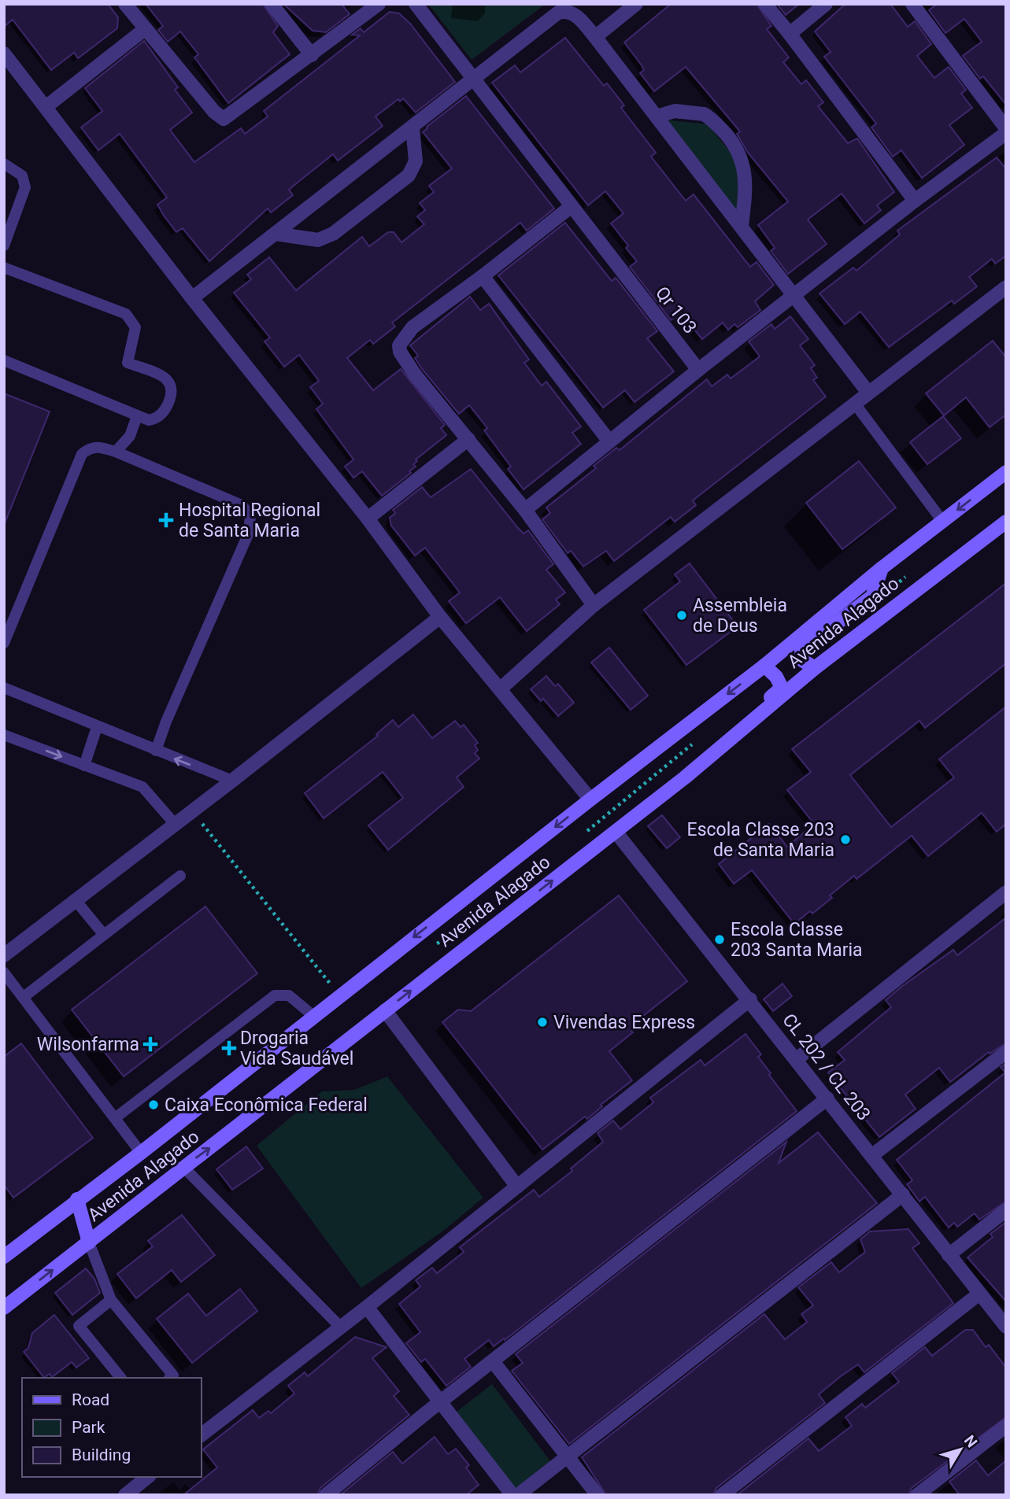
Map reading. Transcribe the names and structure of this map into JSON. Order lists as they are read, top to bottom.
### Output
{
  "streets": {
    "main road": ["Avenida Alagado"],
    "street": ["Qr 103", "CL 202 / CL 203"]
  },
  "crossings": [
    ["Avenida Alagado", "CL 202 / CL 203"]
  ],
  "places": {
    "health": ["Hospital Regional de Santa Maria", "Wilsonfarma", "Drogaria Vida Saudável"],
    "other": [
      "Assembleia de Deus",
      "Escola Classe 203 de Santa Maria",
      "Escola Classe 203 Santa Maria",
      "Vivendas Express",
      "Caixa Econômica Federal"
    ]
  },
  "legend": ["Road", "Park", "Building"],
  "north": "top right"
}
